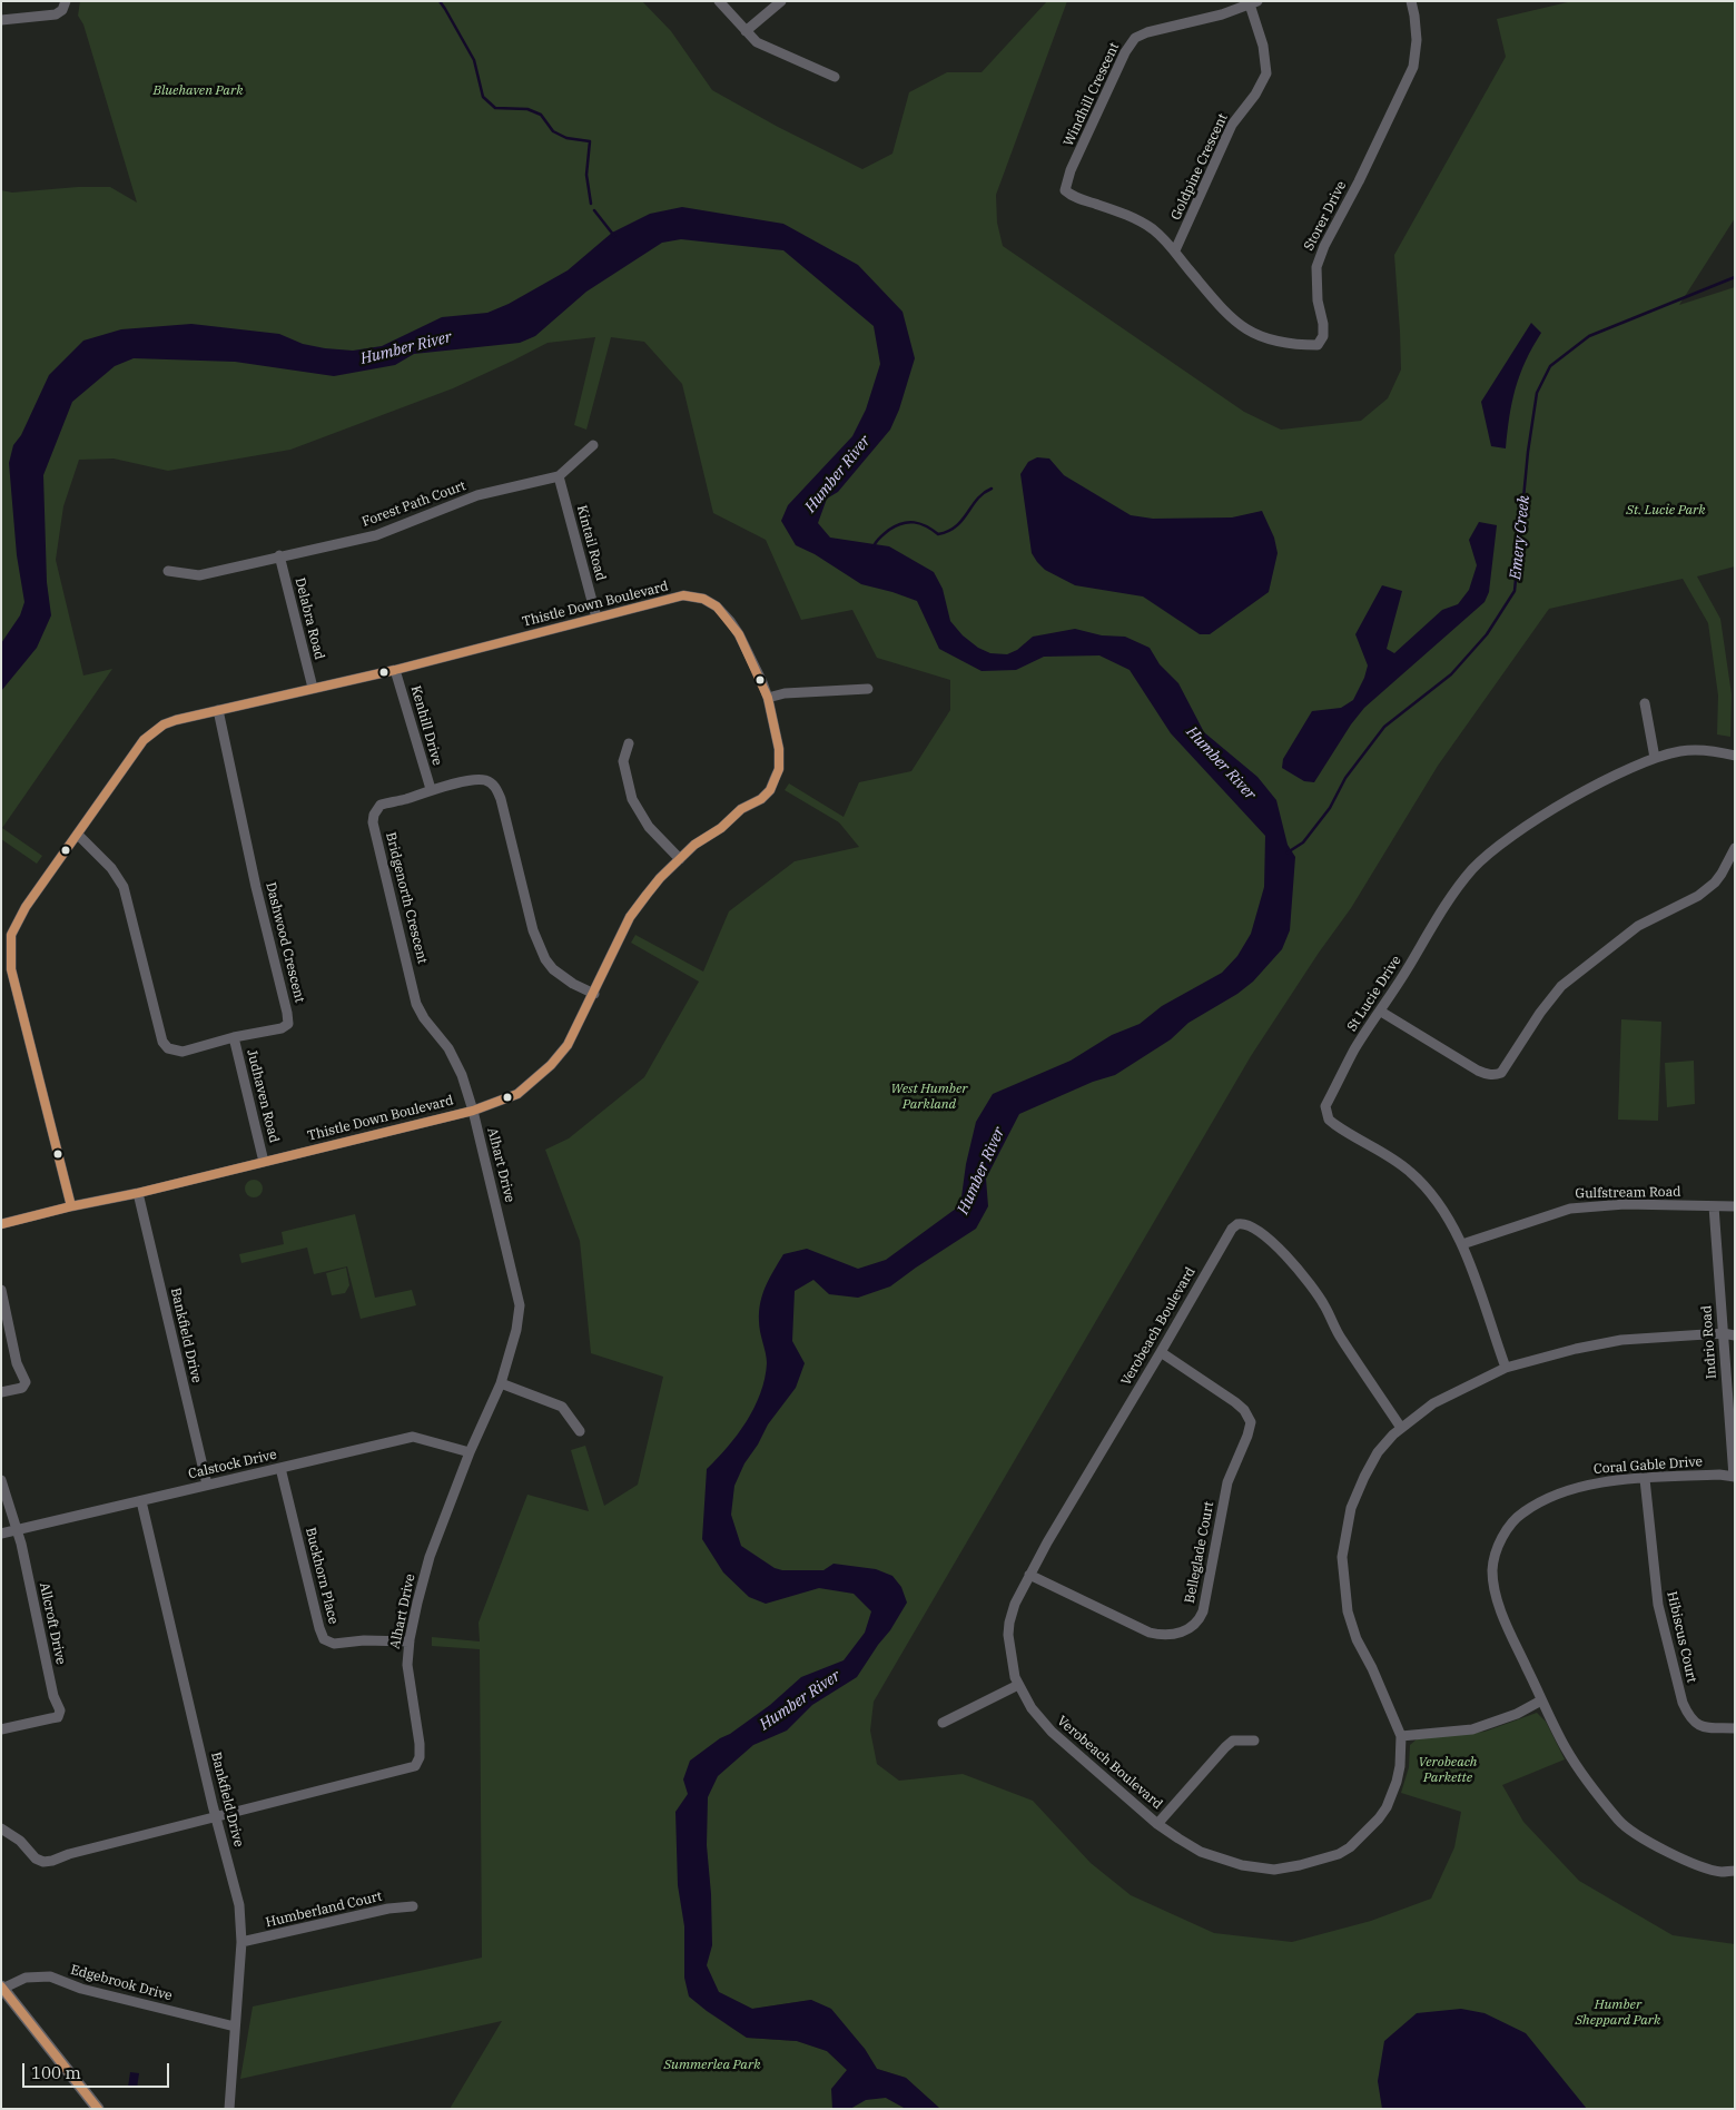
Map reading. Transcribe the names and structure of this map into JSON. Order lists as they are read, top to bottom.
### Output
{
  "streets": {
    "street": [
      "Windhill Crescent",
      "Goldpine Crescent",
      "Storer Drive",
      "Forest Path Court",
      "Kintail Road",
      "Thistle Down Boulevard",
      "Delabra Road",
      "Kenhill Drive",
      "Bridgenorth Crescent",
      "Dashwood Crescent",
      "St Lucie Drive",
      "Judhaven Road",
      "Alhart Drive",
      "Gulfstream Road",
      "Verobeach Boulevard",
      "Bankfield Drive",
      "Indrio Road",
      "Calstock Drive",
      "Coral Gable Drive",
      "Belleglade Court",
      "Buckhorn Place",
      "Allcroft Drive",
      "Hibiscus Court",
      "Humberland Court",
      "Edgebrook Drive"
    ]
  },
  "crossings": [
    ["Windhill Crescent", "Goldpine Crescent"],
    ["Windhill Crescent", "Storer Drive"],
    ["Goldpine Crescent", "Storer Drive"],
    ["Forest Path Court", "Kintail Road"],
    ["Forest Path Court", "Delabra Road"],
    ["Kintail Road", "Thistle Down Boulevard"],
    ["Thistle Down Boulevard", "Delabra Road"],
    ["Thistle Down Boulevard", "Kenhill Drive"],
    ["Thistle Down Boulevard", "Bridgenorth Crescent"],
    ["Thistle Down Boulevard", "Dashwood Crescent"],
    ["Thistle Down Boulevard", "Judhaven Road"],
    ["Thistle Down Boulevard", "Alhart Drive"],
    ["Thistle Down Boulevard", "Bankfield Drive"],
    ["Kenhill Drive", "Bridgenorth Crescent"],
    ["Bridgenorth Crescent", "Alhart Drive"],
    ["Dashwood Crescent", "Judhaven Road"],
    ["St Lucie Drive", "Gulfstream Road"],
    ["St Lucie Drive", "Verobeach Boulevard"],
    ["Alhart Drive", "Bankfield Drive"],
    ["Alhart Drive", "Calstock Drive"],
    ["Alhart Drive", "Buckhorn Place"],
    ["Gulfstream Road", "Indrio Road"],
    ["Verobeach Boulevard", "Indrio Road"],
    ["Verobeach Boulevard", "Belleglade Court"],
    ["Bankfield Drive", "Calstock Drive"],
    ["Bankfield Drive", "Humberland Court"],
    ["Bankfield Drive", "Edgebrook Drive"],
    ["Indrio Road", "Coral Gable Drive"],
    ["Calstock Drive", "Buckhorn Place"],
    ["Calstock Drive", "Allcroft Drive"],
    ["Coral Gable Drive", "Hibiscus Court"]
  ],
  "water": ["Humber River", "Emery Creek"],
  "parks": [
    "Bluehaven Park",
    "St. Lucie Park",
    "West Humber Parkland",
    "Verobeach Parkette",
    "Humber Sheppard Park",
    "Summerlea Park"
  ],
  "scale_bar": "100 m"
}
